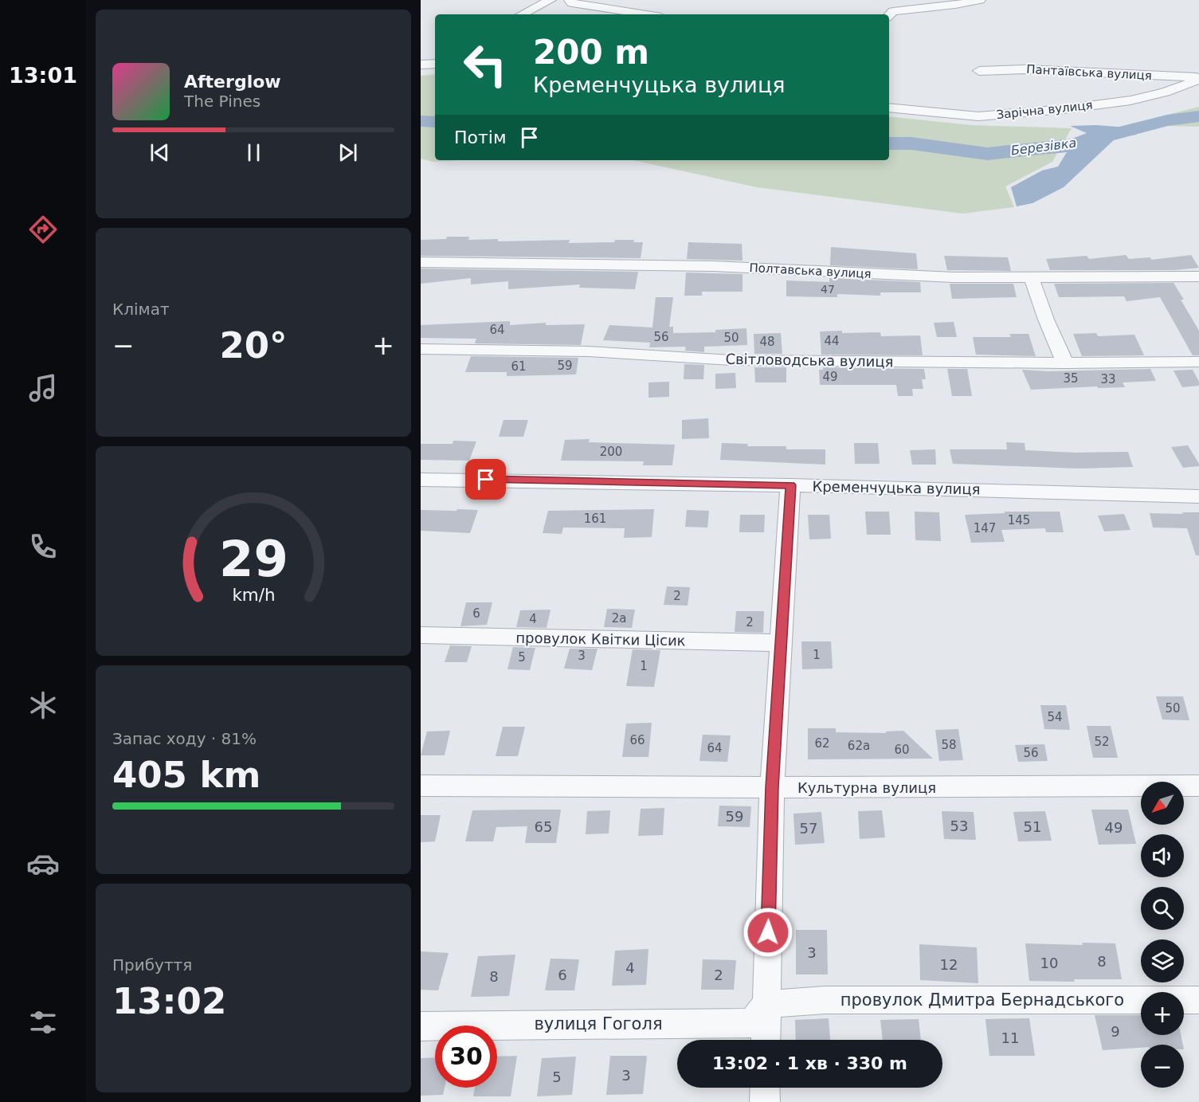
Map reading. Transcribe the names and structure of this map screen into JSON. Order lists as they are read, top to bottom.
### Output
{
  "streets": {
    "street": [
      "Пантаївська вулиця",
      "Зарічна вулиця",
      "Полтавська вулиця",
      "Світловодська вулиця",
      "Кременчуцька вулиця",
      "провулок Квітки Цісик",
      "Культурна вулиця",
      "провулок Дмитра Бернадського",
      "вулиця Гоголя"
    ]
  },
  "crossings": [
    ["Пантаївська вулиця", "Зарічна вулиця"],
    ["провулок Дмитра Бернадського", "вулиця Гоголя"]
  ],
  "water": ["Березівка"],
  "house_numbers": [
    "47",
    "64",
    "56",
    "50",
    "44",
    "48",
    "59",
    "61",
    "49",
    "35",
    "33",
    "200",
    "161",
    "145",
    "147",
    "2",
    "6",
    "2а",
    "4",
    "2",
    "1",
    "3",
    "5",
    "1",
    "50",
    "54",
    "66",
    "52",
    "62",
    "58",
    "62а",
    "64",
    "60",
    "56",
    "59",
    "53",
    "65",
    "51",
    "49",
    "57",
    "3",
    "8",
    "10",
    "12",
    "4",
    "6",
    "2",
    "8",
    "9",
    "11",
    "3",
    "5"
  ],
  "north": "bottom left",
  "page": {
    "tabs": "13:01",
    "turn": ["200 m", "Кременчуцька вулиця"],
    "song": ["Afterglow", "The Pines"],
    "then": "Потім",
    "tile": [
      "Клімат",
      ["Запас ходу · 81%", "405 km"],
      ["Прибуття", "13:02"]
    ],
    "heat": ["−", "20°", "+"],
    "map_buttons": ["+", "−"],
    "limit": "30",
    "trip": "13:02 · 1 хв · 330 m",
    "gauge": ["29", "km/h"]
  }
}
